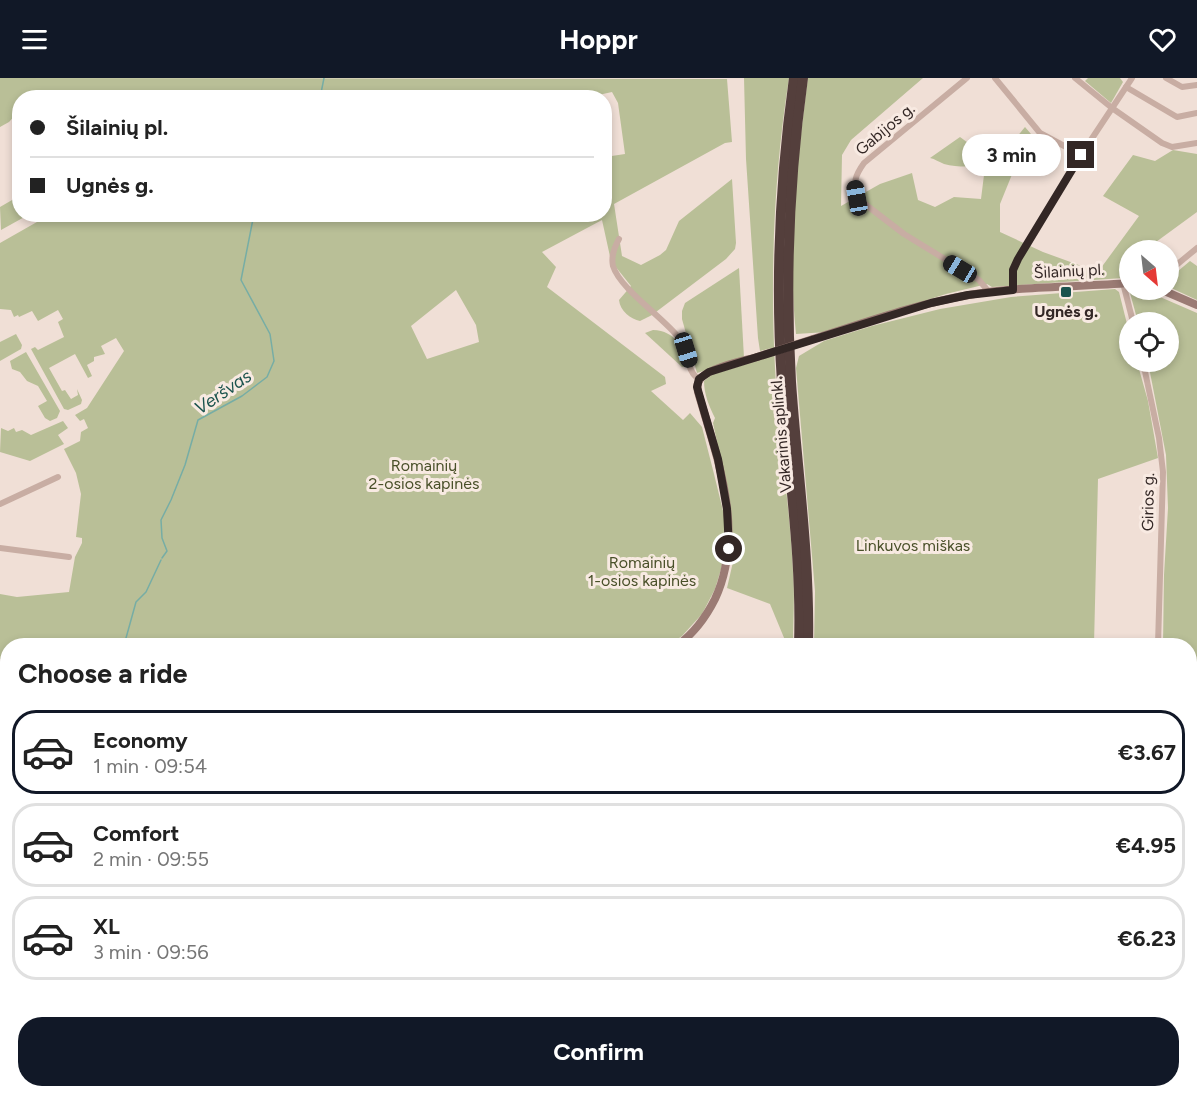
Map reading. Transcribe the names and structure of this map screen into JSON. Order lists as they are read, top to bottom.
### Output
{
  "streets": {
    "highway": ["Vakarinis aplinkl."],
    "street": ["Gabijos g.", "Šilainių pl.", "Girios g."]
  },
  "crossings": [
    ["Gabijos g.", "Šilainių pl."]
  ],
  "water": ["Veršvas"],
  "parks": ["Romainių 2-osios kapinės", "Linkuvos miškas", "Romainių 1-osios kapinės"],
  "places": {
    "transit": ["Ugnės g."]
  },
  "north": "bottom right",
  "page": {
    "header": "Hoppr",
    "banner": ["Šilainių pl.", "Ugnės g."],
    "bubble": "3 min",
    "heading": "Choose a ride",
    "list": [
      {
        "name": "Economy",
        "note": "1 min · 09:54",
        "value": "€3.67"
      },
      {
        "name": "Comfort",
        "note": "2 min · 09:55",
        "value": "€4.95"
      },
      {
        "name": "XL",
        "note": "3 min · 09:56",
        "value": "€6.23"
      }
    ],
    "buttons": "Confirm"
  }
}
